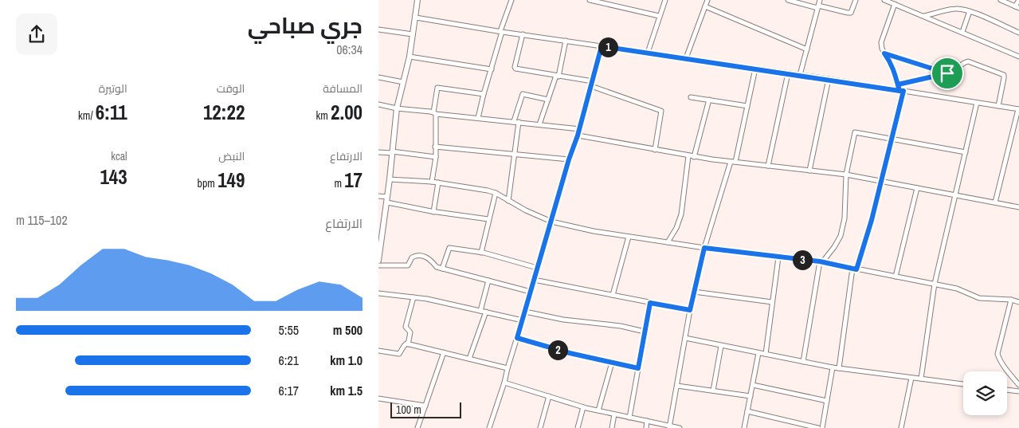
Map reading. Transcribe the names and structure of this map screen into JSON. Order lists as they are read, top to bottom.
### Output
{
  "scale_bar": "100 m",
  "page": {
    "heading": ["جري صباحي", "06:34"],
    "pins": ["1", "3", "2"],
    "stats": [
      ["المسافة", "2.00 km"],
      ["الوقت", "12:22"],
      ["الوتيرة", "6:11 /km"],
      ["الارتفاع", "17 m"],
      ["النبض", "149 bpm"],
      ["kcal", "143"]
    ],
    "chart": ["الارتفاع", "102–115 m"],
    "list": [
      {
        "name": "500 m",
        "note": "5:55"
      },
      {
        "name": "1.0 km",
        "note": "6:21"
      },
      {
        "name": "1.5 km",
        "note": "6:17"
      }
    ],
    "scale": "100 m"
  }
}
